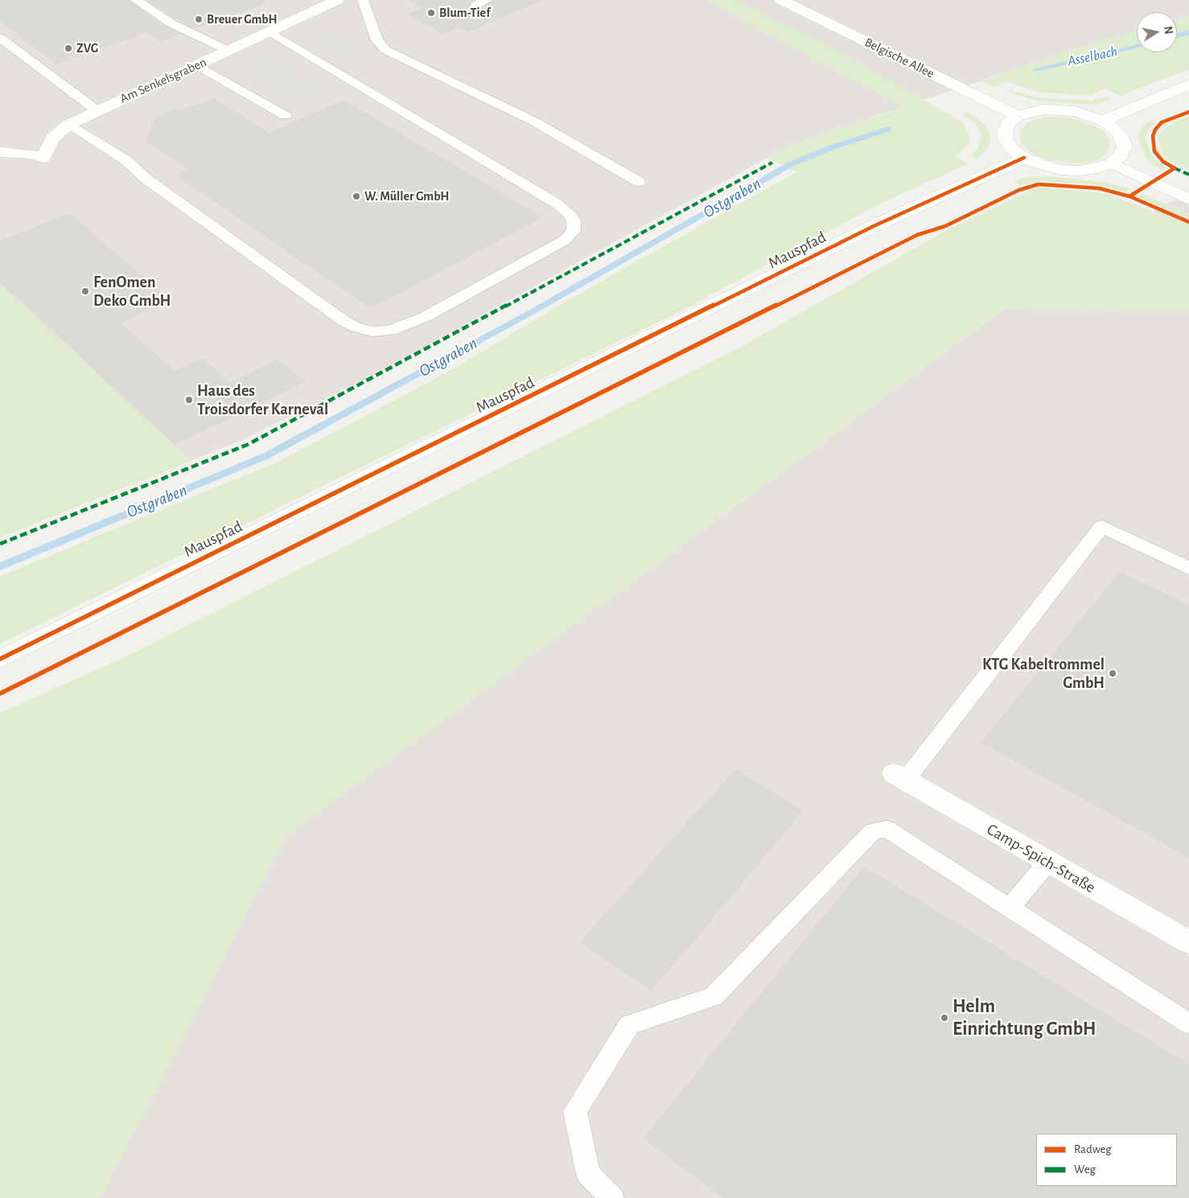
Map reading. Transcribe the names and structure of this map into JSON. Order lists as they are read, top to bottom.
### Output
{
  "streets": {
    "street": [
      "Belgische Allee",
      "Am Senkelsgraben",
      "Mauspfad",
      "Camp-Spich-Straße"
    ]
  },
  "water": ["Asselbach", "Ostgraben"],
  "places": [
    "Blum-Tief",
    "Breuer GmbH",
    "ZVG",
    "W. Müller GmbH",
    "FenOmen Deko GmbH",
    "Haus des Troisdorfer Karneval",
    "KTG Kabeltrommel GmbH",
    "Helm Einrichtung GmbH"
  ],
  "legend": ["Radweg", "Weg"],
  "north": "right"
}
